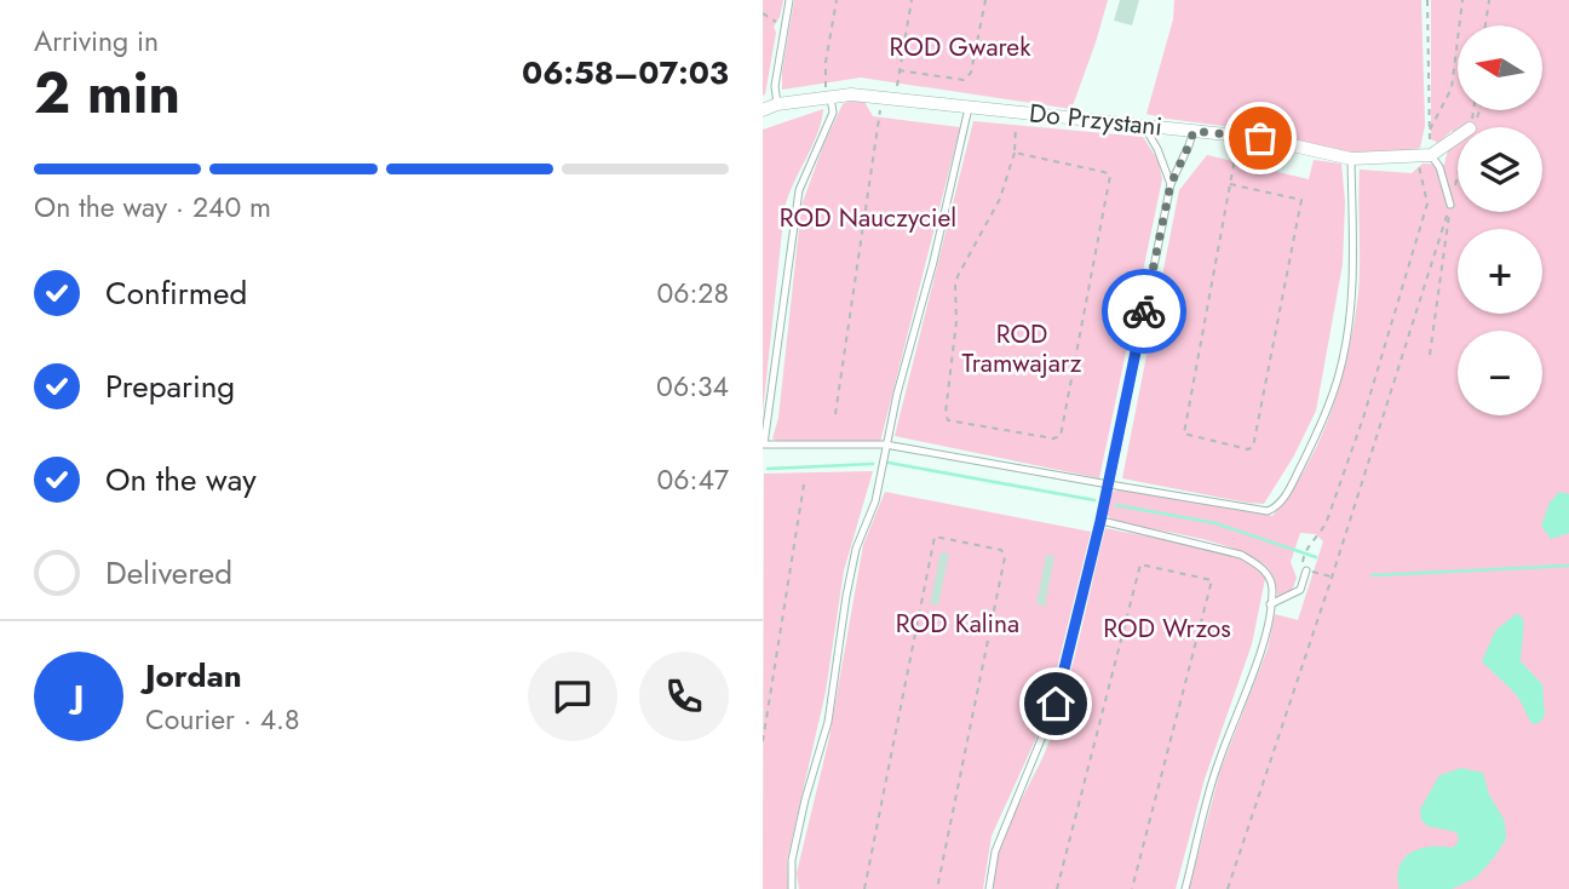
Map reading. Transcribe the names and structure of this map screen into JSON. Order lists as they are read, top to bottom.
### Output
{
  "streets": {
    "street": ["Do Przystani"]
  },
  "parks": [
    "ROD Gwarek",
    "ROD Nauczyciel",
    "ROD Tramwajarz",
    "ROD Kalina",
    "ROD Wrzos"
  ],
  "north": "left",
  "page": {
    "heading": ["2 min", "Arriving in", "06:58–07:03"],
    "panel": ["Jordan", "Courier · 4.8"],
    "map_buttons": ["+", "−"],
    "bar": "On the way · 240 m",
    "list": [
      ["Confirmed", "06:28"],
      ["Preparing", "06:34"],
      ["On the way", "06:47"],
      "Delivered"
    ],
    "round": "J"
  }
}
